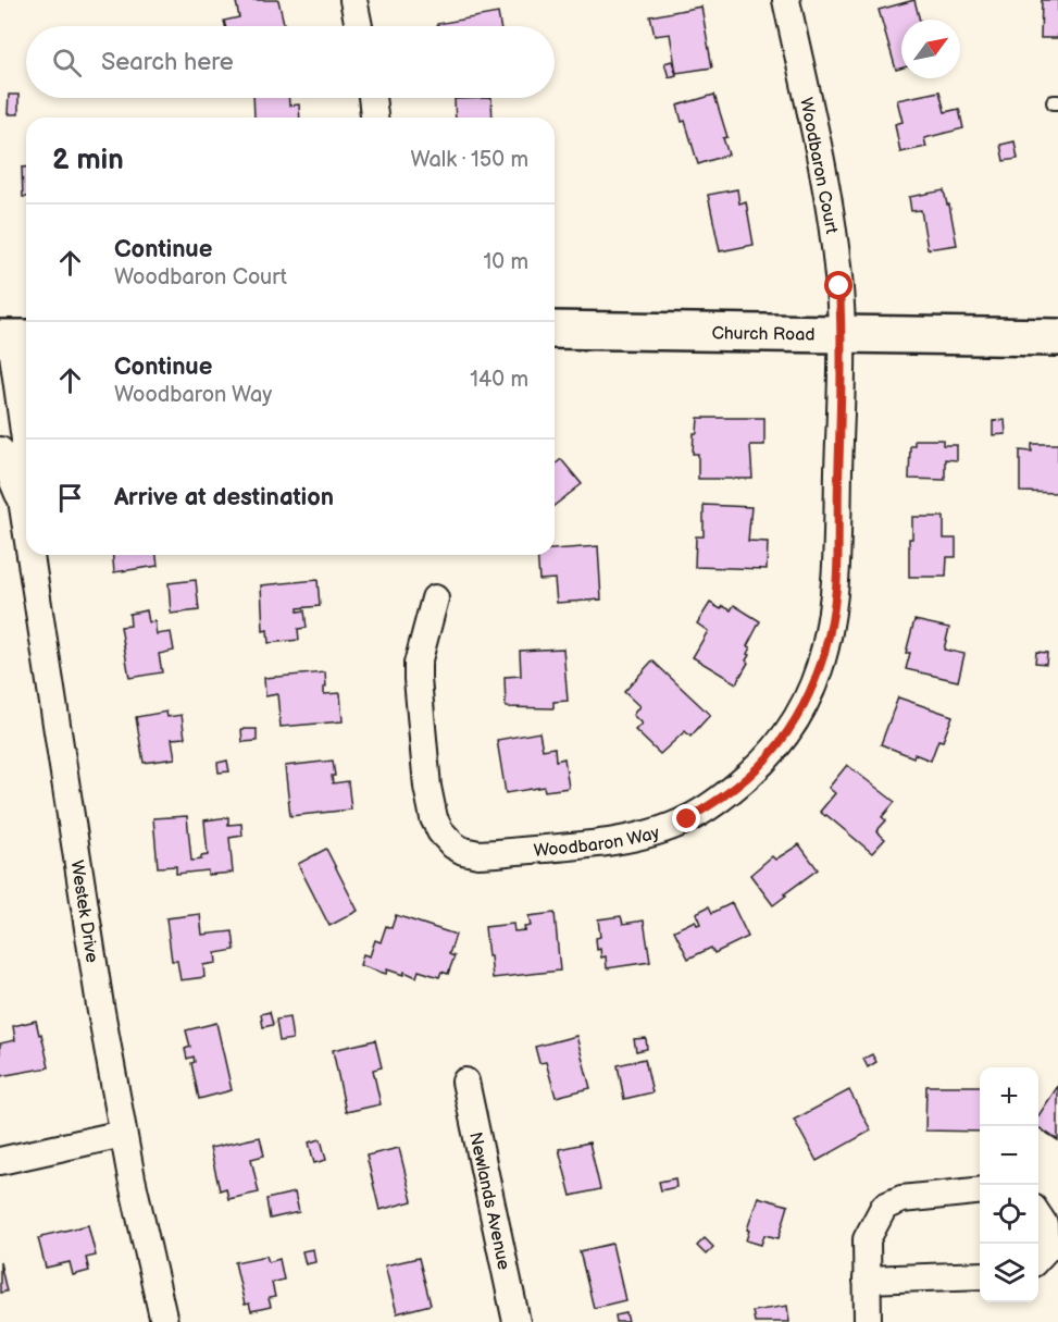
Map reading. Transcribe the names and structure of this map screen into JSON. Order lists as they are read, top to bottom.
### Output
{
  "streets": {
    "main road": ["Church Road"],
    "street": [
      "Woodbaron Court",
      "Woodbaron Way",
      "Westek Drive",
      "Newlands Avenue"
    ]
  },
  "crossings": [
    ["Woodbaron Court", "Church Road"],
    ["Woodbaron Court", "Woodbaron Way"],
    ["Church Road", "Woodbaron Way"]
  ],
  "north": "top right",
  "page": {
    "search": "Search here",
    "heading": ["2 min", "Walk · 150 m"],
    "list": [
      ["Continue", "Woodbaron Court", "10 m"],
      ["Continue", "Woodbaron Way", "140 m"],
      "Arrive at destination"
    ],
    "map_buttons": ["+", "−"]
  }
}
